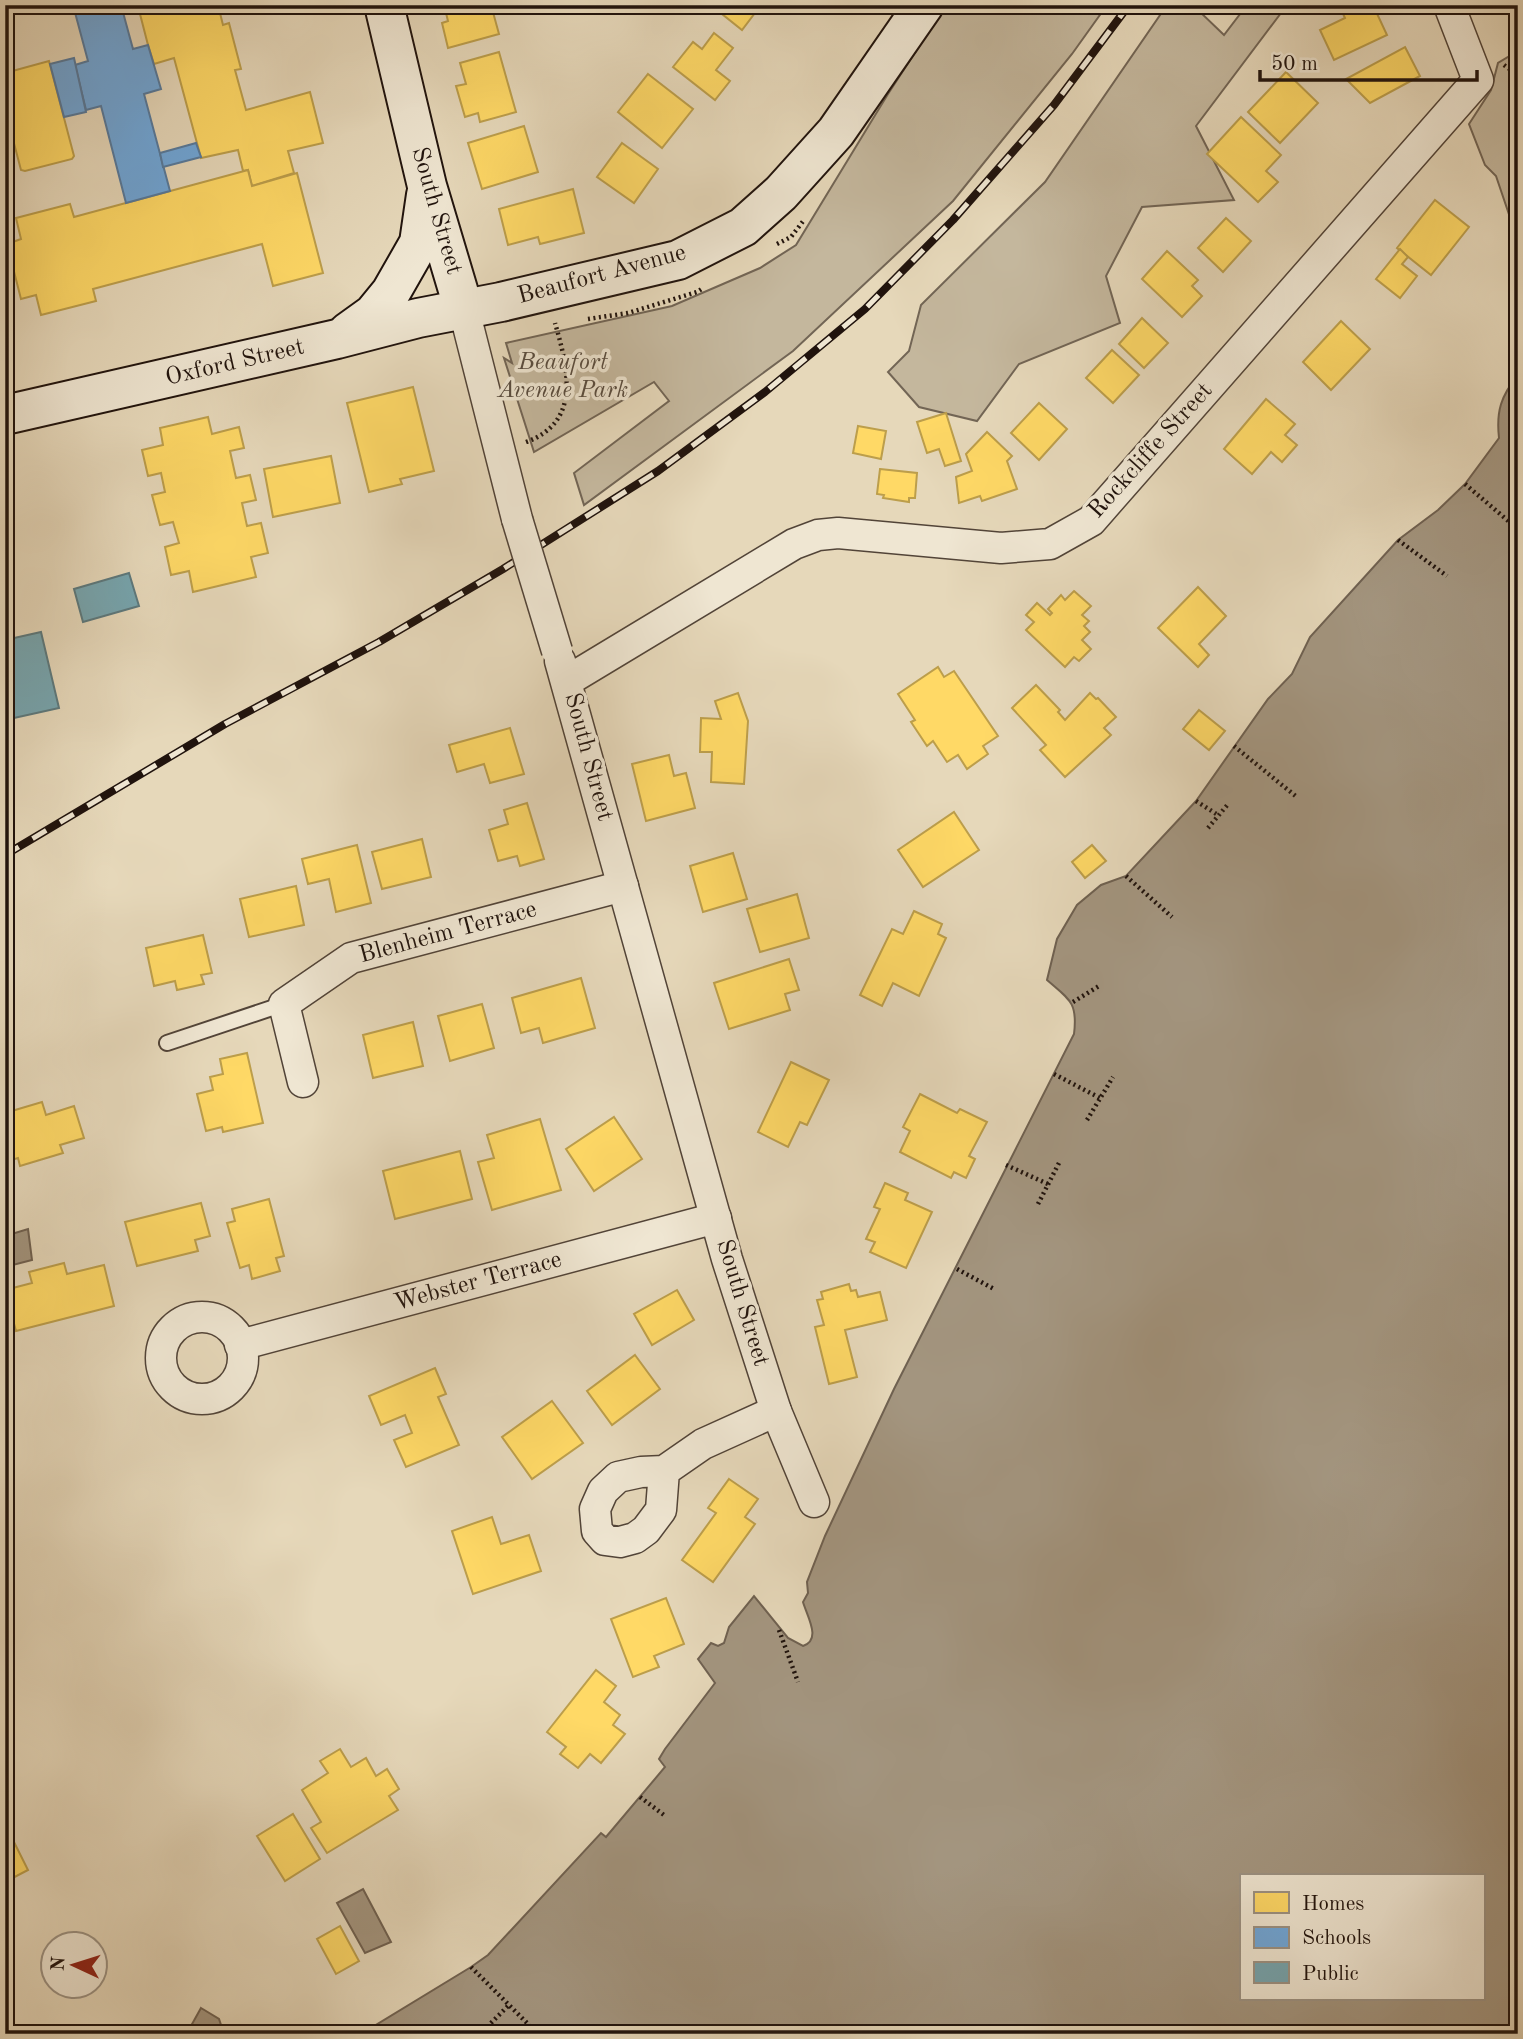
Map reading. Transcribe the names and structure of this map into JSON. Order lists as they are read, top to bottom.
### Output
{
  "streets": {
    "main road": ["South Street", "Beaufort Avenue", "Oxford Street"],
    "street": ["Rockcliffe Street", "Blenheim Terrace", "Webster Terrace"]
  },
  "crossings": [
    ["South Street", "Beaufort Avenue"],
    ["South Street", "Oxford Street"],
    ["South Street", "Rockcliffe Street"],
    ["South Street", "Blenheim Terrace"],
    ["South Street", "Webster Terrace"],
    ["Beaufort Avenue", "Oxford Street"]
  ],
  "parks": ["Beaufort Avenue Park"],
  "legend": ["Homes", "Schools", "Public"],
  "scale_bar": "50 m",
  "north": "left"
}
